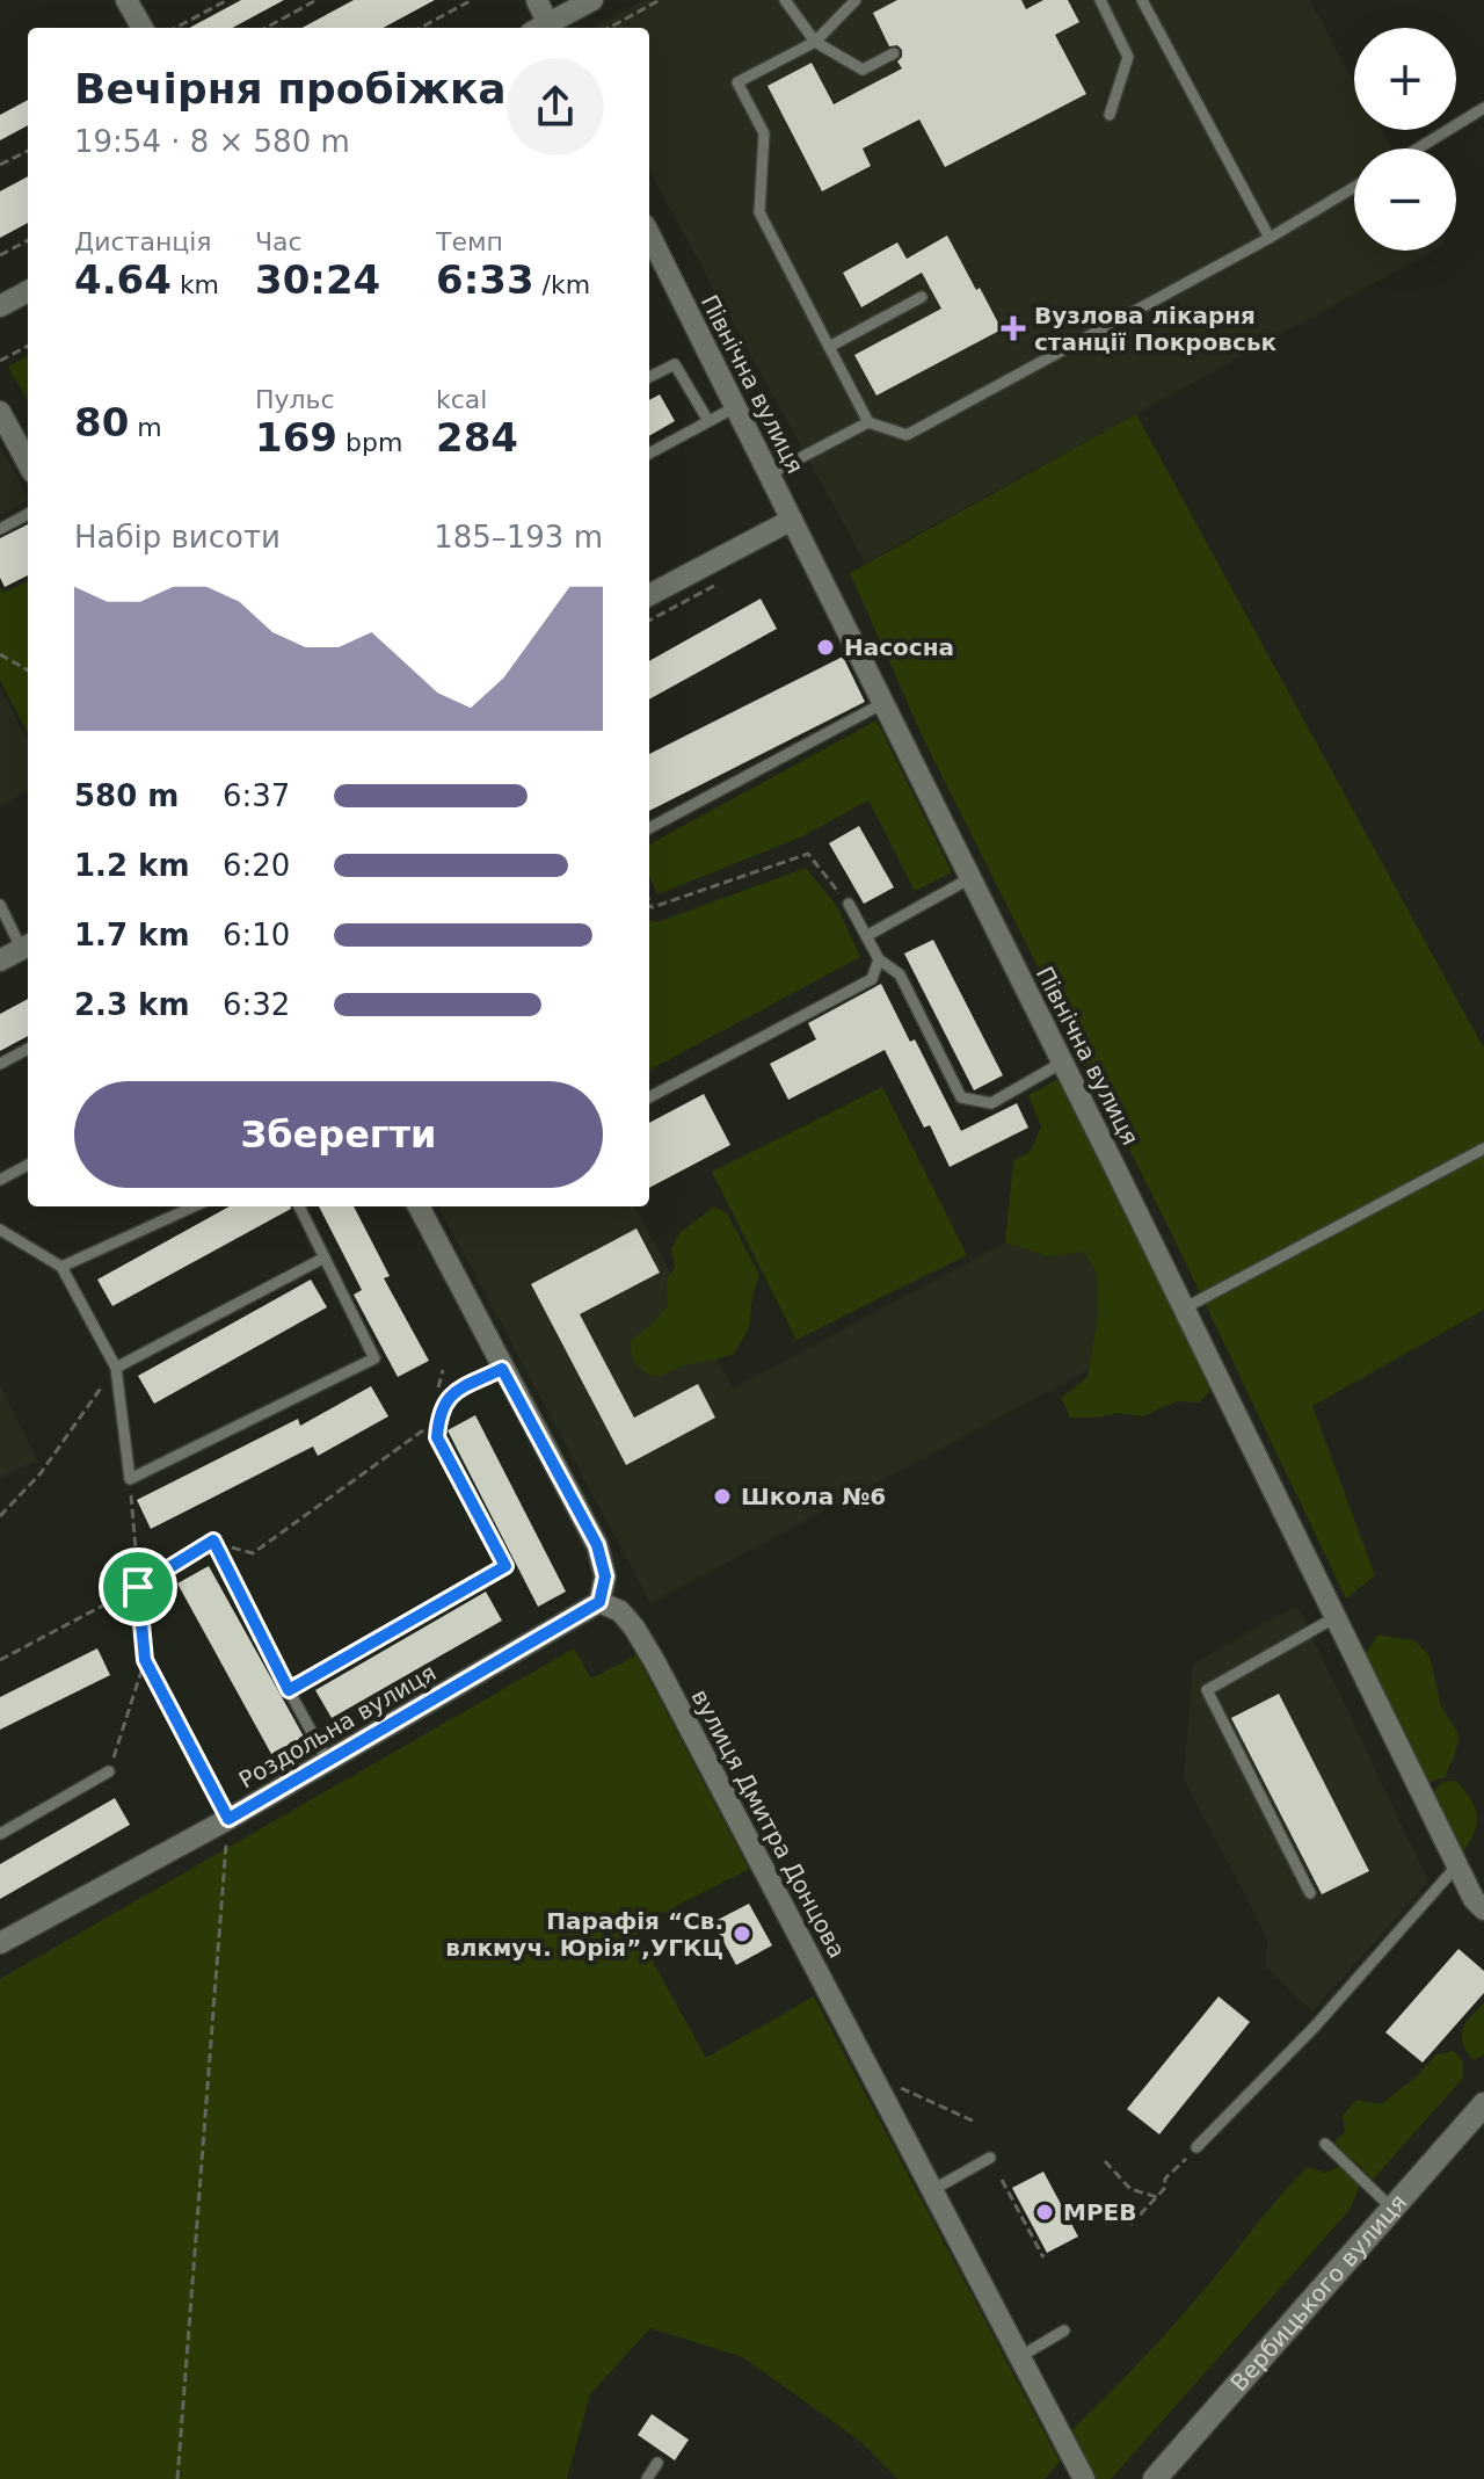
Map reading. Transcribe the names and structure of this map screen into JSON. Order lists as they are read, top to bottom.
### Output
{
  "streets": {
    "main road": ["Вербицького вулиця"],
    "street": ["Північна вулиця", "Роздольна вулиця", "вулиця Дмитра Донцова"]
  },
  "crossings": [
    ["Роздольна вулиця", "вулиця Дмитра Донцова"]
  ],
  "places": {
    "health": ["Вузлова лікарня станції Покровськ"],
    "other": [
      "Насосна",
      "Школа №6",
      "Парафія “Св. влкмуч. Юрія”,УГКЦ",
      "МРЕВ"
    ]
  },
  "page": {
    "map_buttons": ["+", "−"],
    "heading": ["Вечірня пробіжка", "19:54 · 8 × 580 m"],
    "stats": [
      ["Дистанція", "4.64 km"],
      ["Час", "30:24"],
      ["Темп", "6:33 /km"],
      ["80 m"],
      ["Пульс", "169 bpm"],
      ["kcal", "284"]
    ],
    "chart": ["Набір висоти", "185–193 m"],
    "list": [
      {
        "name": "580 m",
        "note": "6:37"
      },
      {
        "name": "1.2 km",
        "note": "6:20"
      },
      {
        "name": "1.7 km",
        "note": "6:10"
      },
      {
        "name": "2.3 km",
        "note": "6:32"
      }
    ],
    "buttons": "Зберегти"
  }
}
